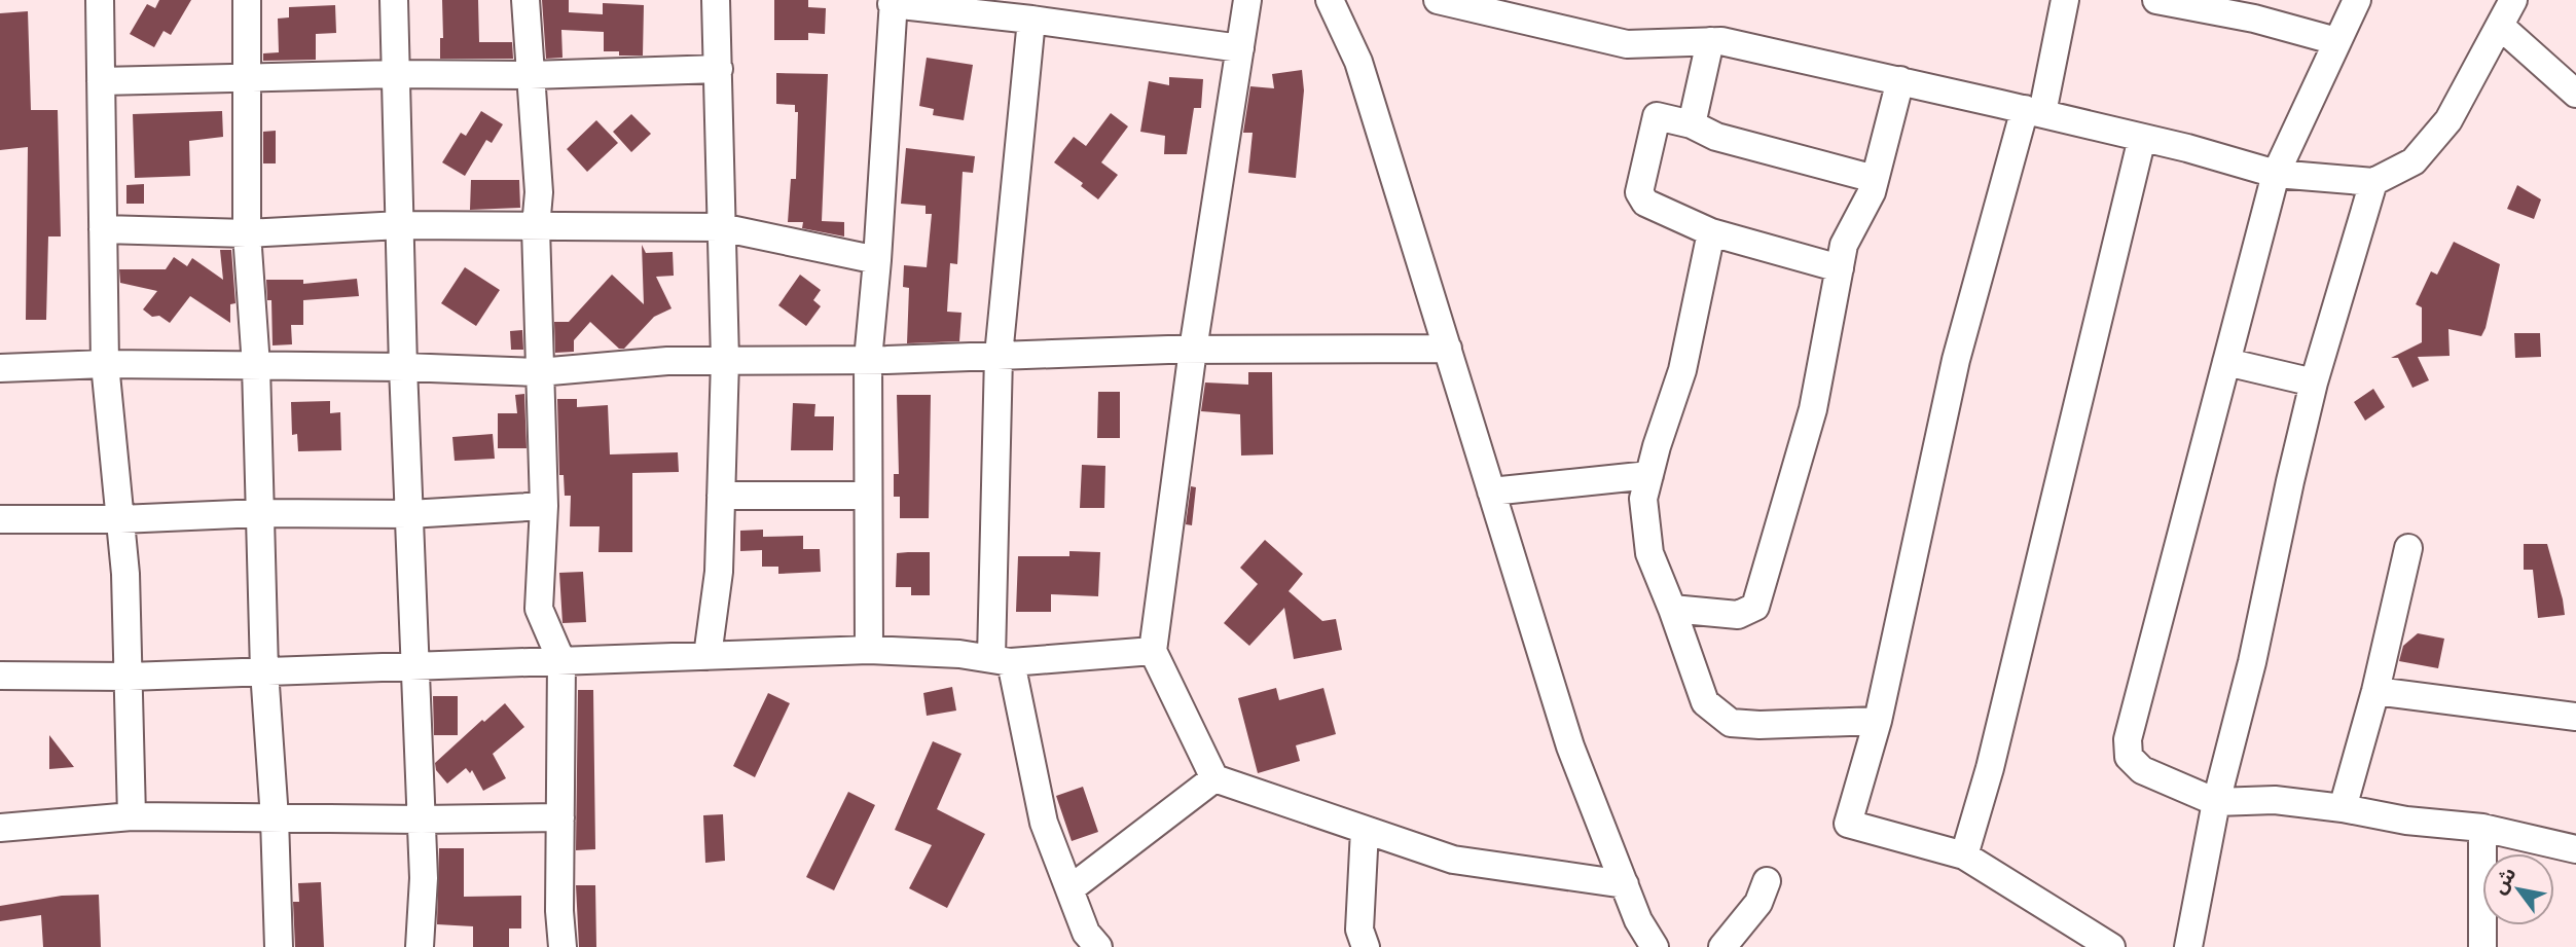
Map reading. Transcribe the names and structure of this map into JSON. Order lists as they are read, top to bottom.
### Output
{
  "north": "top left"
}
